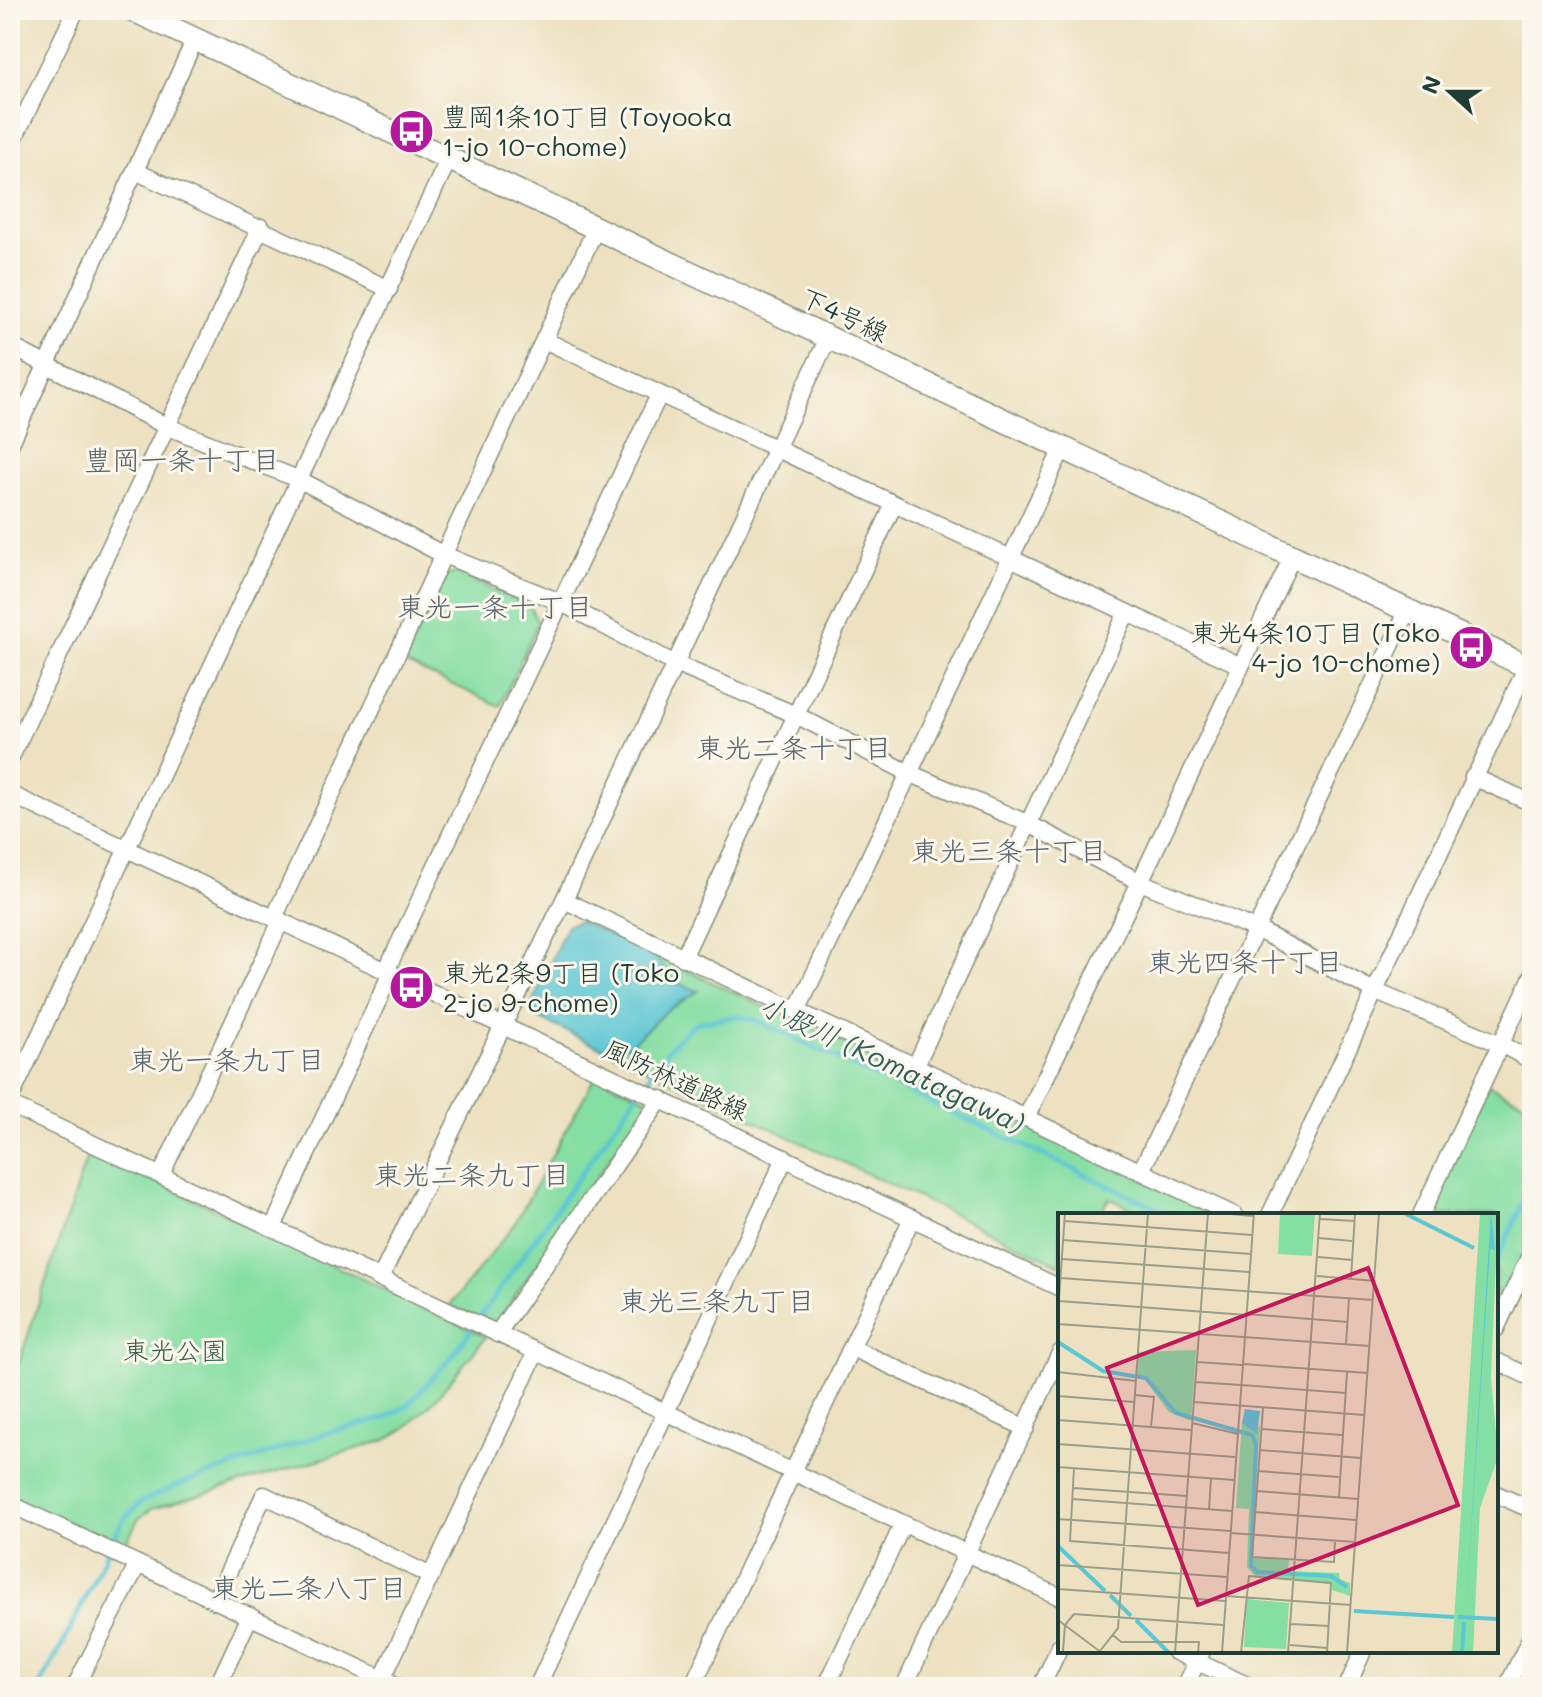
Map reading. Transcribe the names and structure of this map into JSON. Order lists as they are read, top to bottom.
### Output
{
  "streets": {
    "street": ["下4号線", "風防林道路線"]
  },
  "districts": [
    "豊岡一条十丁目",
    "東光一条十丁目",
    "東光二条十丁目",
    "東光三条十丁目",
    "東光四条十丁目",
    "東光一条九丁目",
    "東光二条九丁目",
    "東光三条九丁目",
    "東光二条八丁目"
  ],
  "water": ["小股川 (Komatagawa)"],
  "parks": ["東光公園"],
  "places": {
    "bus stop": ["豊岡1条10丁目 (Toyooka 1-jo 10-chome)", "東光4条10丁目 (Toko 4-jo 10-chome)", "東光2条9丁目 (Toko 2-jo 9-chome)"]
  },
  "north": "left"
}
